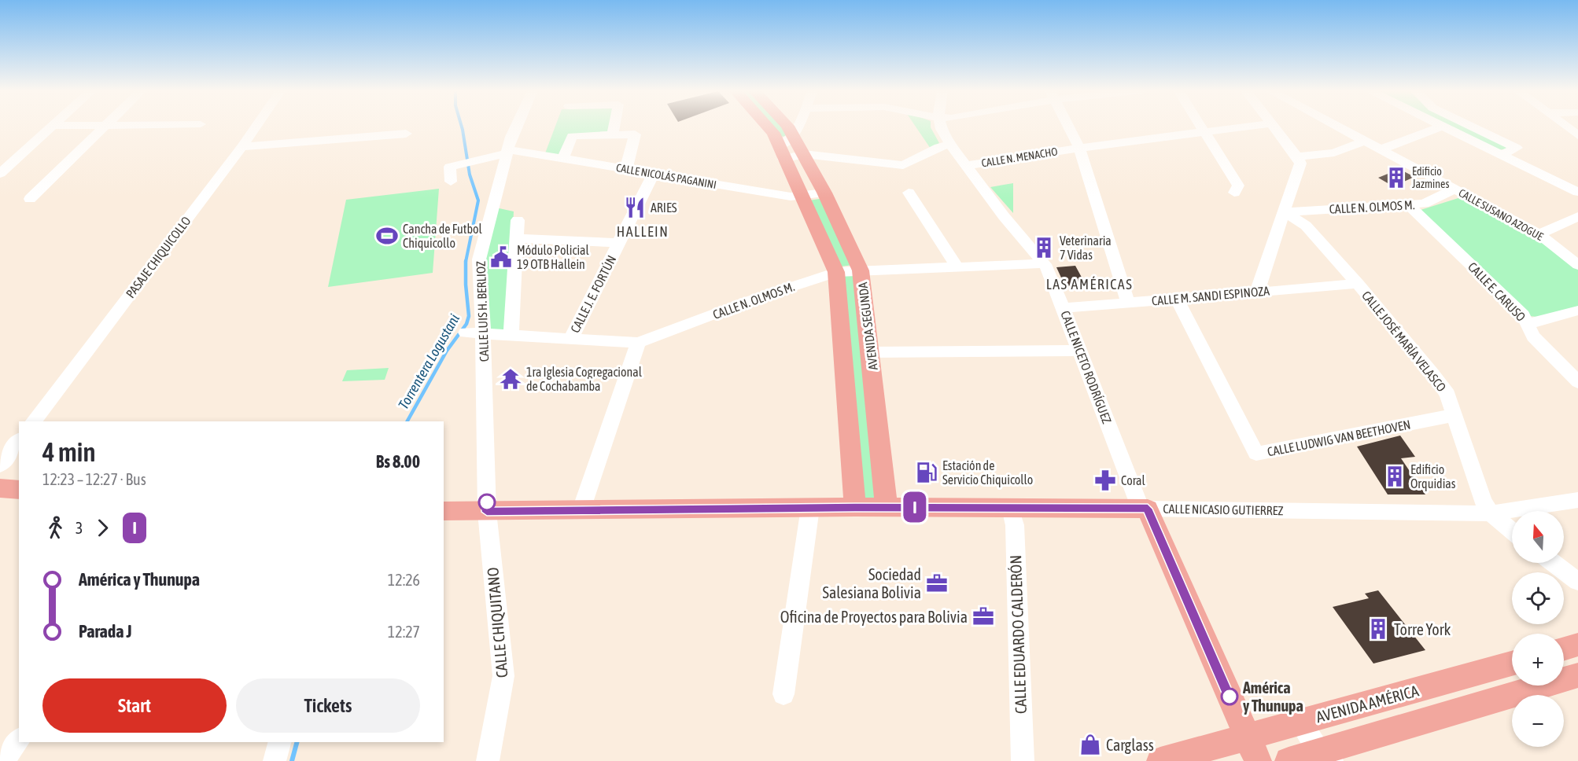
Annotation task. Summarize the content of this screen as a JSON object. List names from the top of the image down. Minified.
{"streets":{"main road":["AVENIDA SEGUNDA","CALLE NICETO RODRÍGUEZ","CALLE NICASIO GUTIERREZ","AVENIDA AMÉRICA"],"street":["CALLE N. MENACHO","CALLE NICOLÁS PAGANINI","CALLE N. OLMOS M.","CALLE SUSANO AZOGUE","PASAJE CHIQUICOLLO","CALLE E. CARUSO","CALLE J. E. FORTÚN","CALLE M. SANDI ESPINOZA","CALLE LUIS H. BERLIOZ","CALLE JOSÉ MARÍA VELASCO","CALLE LUDWIG VAN BEETHOVEN","CALLE CHIQUITANO","CALLE EDUARDO CALDERÓN"]},"crossings":[["CALLE N. MENACHO","CALLE NICETO RODRÍGUEZ"],["CALLE NICOLÁS PAGANINI","CALLE J. E. FORTÚN"],["CALLE NICOLÁS PAGANINI","CALLE LUIS H. BERLIOZ"],["CALLE NICOLÁS PAGANINI","AVENIDA SEGUNDA"],["CALLE N. OLMOS M.","CALLE SUSANO AZOGUE"],["CALLE N. OLMOS M.","CALLE E. CARUSO"],["CALLE N. OLMOS M.","CALLE J. E. FORTÚN"],["CALLE N. OLMOS M.","CALLE LUIS H. BERLIOZ"],["CALLE N. OLMOS M.","AVENIDA SEGUNDA"],["CALLE N. OLMOS M.","CALLE JOSÉ MARÍA VELASCO"],["CALLE N. OLMOS M.","CALLE NICETO RODRÍGUEZ"],["CALLE M. SANDI ESPINOZA","CALLE JOSÉ MARÍA VELASCO"],["CALLE M. SANDI ESPINOZA","CALLE NICETO RODRÍGUEZ"],["CALLE M. SANDI ESPINOZA","CALLE LUDWIG VAN BEETHOVEN"],["CALLE LUIS H. BERLIOZ","CALLE NICASIO GUTIERREZ"],["CALLE LUIS H. BERLIOZ","CALLE CHIQUITANO"],["AVENIDA SEGUNDA","CALLE NICASIO GUTIERREZ"],["CALLE JOSÉ MARÍA VELASCO","CALLE LUDWIG VAN BEETHOVEN"],["CALLE JOSÉ MARÍA VELASCO","CALLE NICASIO GUTIERREZ"],["CALLE NICETO RODRÍGUEZ","CALLE NICASIO GUTIERREZ"],["CALLE NICETO RODRÍGUEZ","AVENIDA AMÉRICA"],["CALLE NICASIO GUTIERREZ","CALLE CHIQUITANO"],["CALLE NICASIO GUTIERREZ","CALLE EDUARDO CALDERÓN"]],"districts":["HALLEIN","LAS AMÉRICAS"],"water":["Torrentera Logustani"],"places":{"building":["Edificio Jazmines","Veterinaria 7 Vidas","Edificio Orquidias","Torre York"],"restaurant":["ARIES"],"sports":["Cancha de Futbol Chiquicollo"],"public building":["Módulo Policial 19 OTB Hallein"],"temple":["1ra Iglesia Cogregacional de Cochabamba"],"fuel station":["Estación de Servicio Chiquicollo"],"pharmacy":["Coral"],"office":["Sociedad Salesiana Bolivia","Oficina de Proyectos para Bolivia"],"other":["América y Thunupa"],"shop":["Carglass"]},"lines":["bus line I"],"north":"top","page":{"on_map":"I","heading":["4 min","12:23 – 12:27 · Bus","Bs 8.00"],"legs":["3","I"],"map_buttons":["+","−"],"list":[{"name":"América y Thunupa","value":"12:26"},{"name":"Parada J","value":"12:27"}],"buttons":["Start","Tickets"]}}
